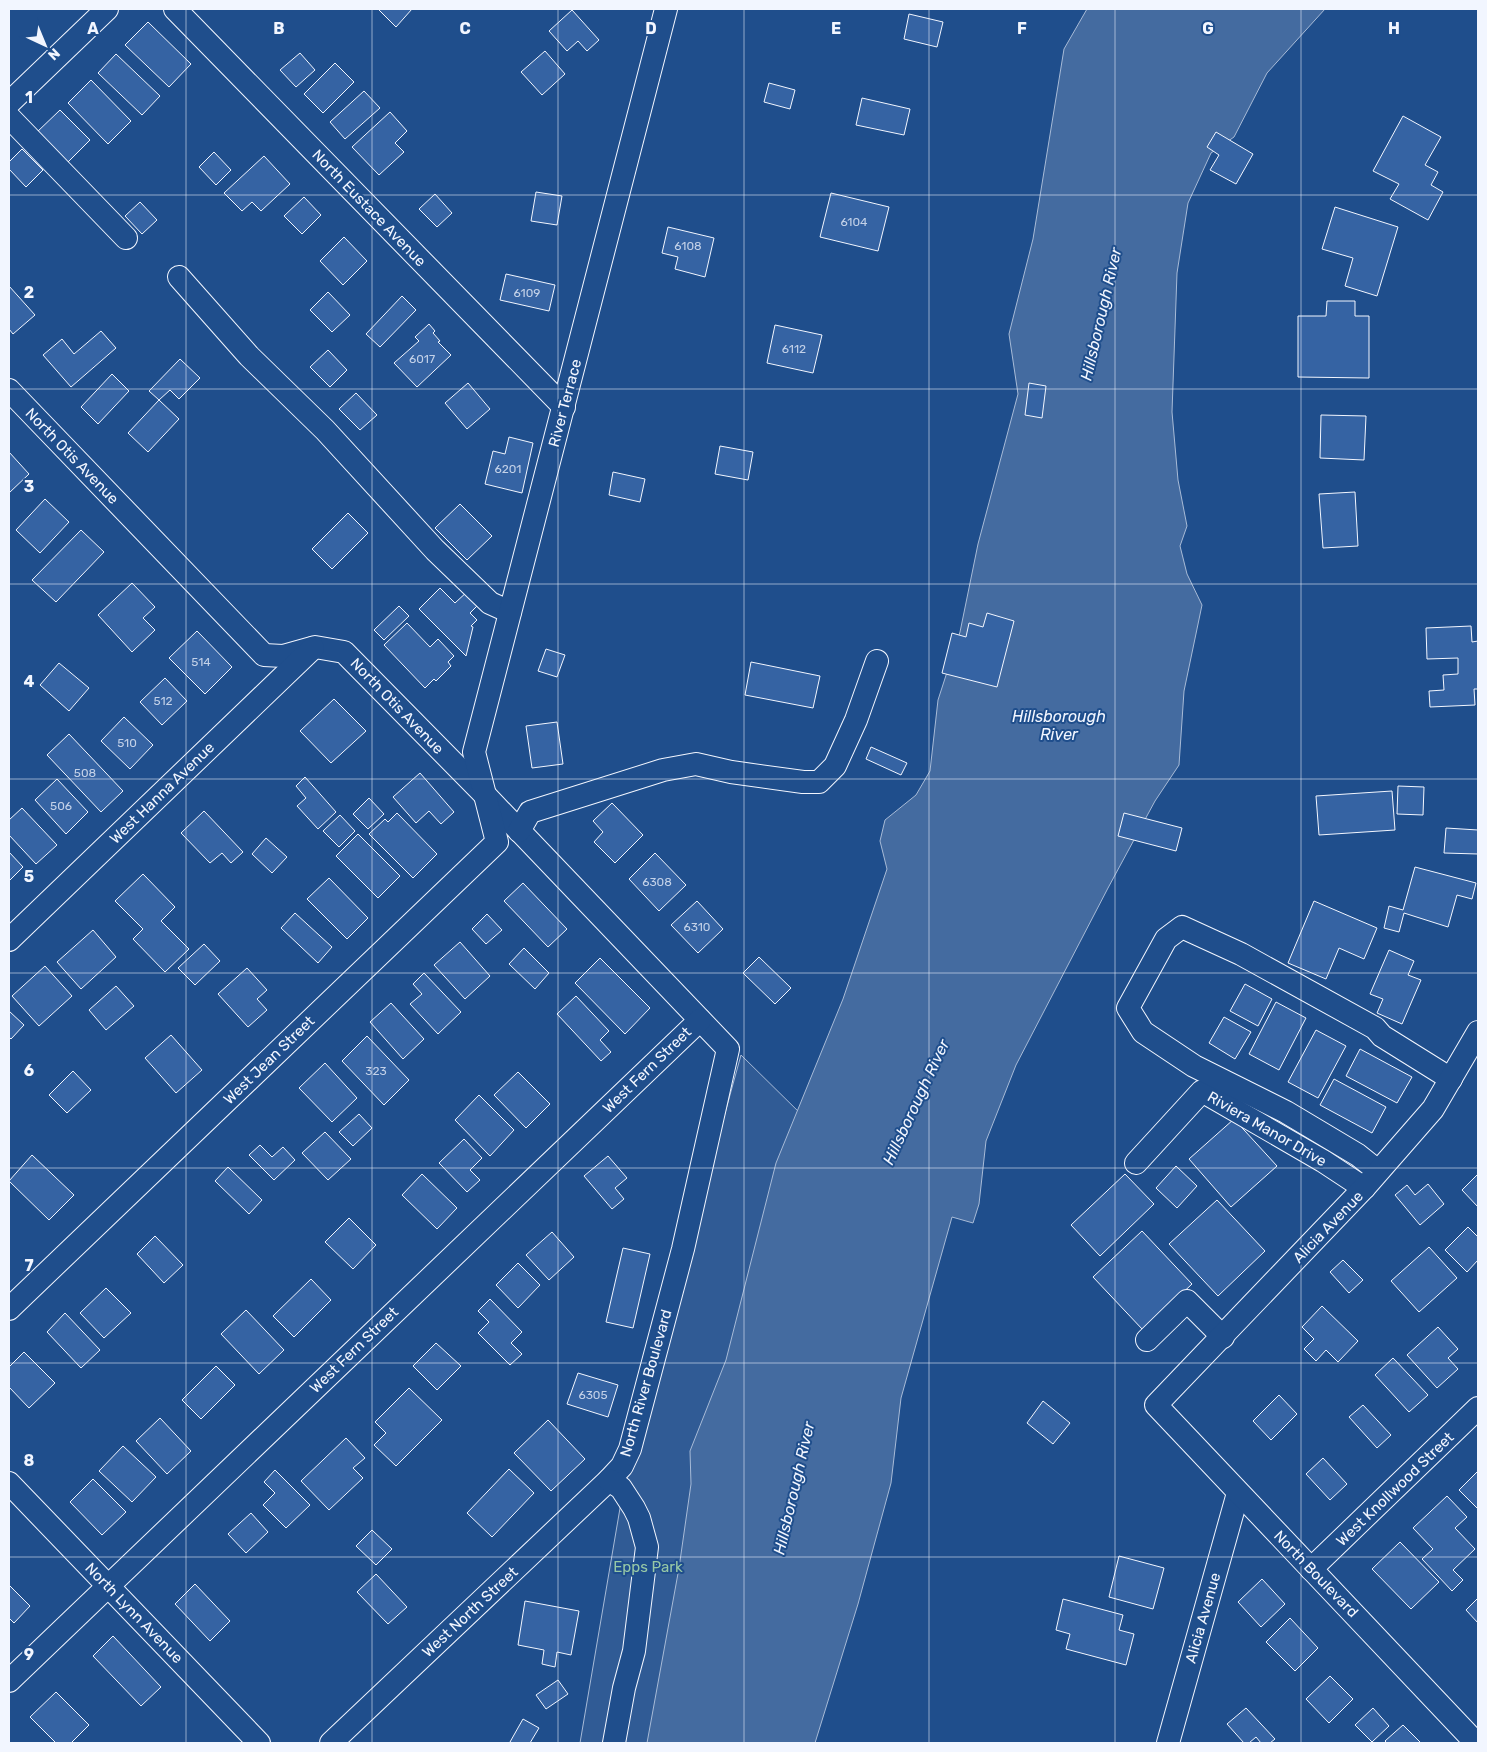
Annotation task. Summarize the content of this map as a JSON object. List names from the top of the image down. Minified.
{"streets":{"street":["North Eustace Avenue","River Terrace","North Otis Avenue","West Hanna Avenue","West Jean Street","West Fern Street","Riviera Manor Drive","Alicia Avenue","North River Boulevard","West Knollwood Street","North Boulevard","West North Street","North Lynn Avenue"]},"crossings":[["North Eustace Avenue","River Terrace"],["River Terrace","North Otis Avenue"],["River Terrace","West Jean Street"],["North Otis Avenue","West Hanna Avenue"],["North Otis Avenue","West Jean Street"],["North Otis Avenue","West Fern Street"],["North Otis Avenue","North River Boulevard"],["West Fern Street","North River Boulevard"],["West Fern Street","North Lynn Avenue"],["Riviera Manor Drive","Alicia Avenue"],["Alicia Avenue","North Boulevard"],["North River Boulevard","West North Street"],["West Knollwood Street","North Boulevard"]],"water":["Hillsborough River"],"parks":["Epps Park"],"house_numbers":["6104","6108","6109","6112","6017","6201","514","512","510","508","506","6308","6310","323","6305"],"north":"bottom right","grid":{"columns":["A","B","C","D","E","F","G","H"],"rows":["1","2","3","4","5","6","7","8","9"]}}
